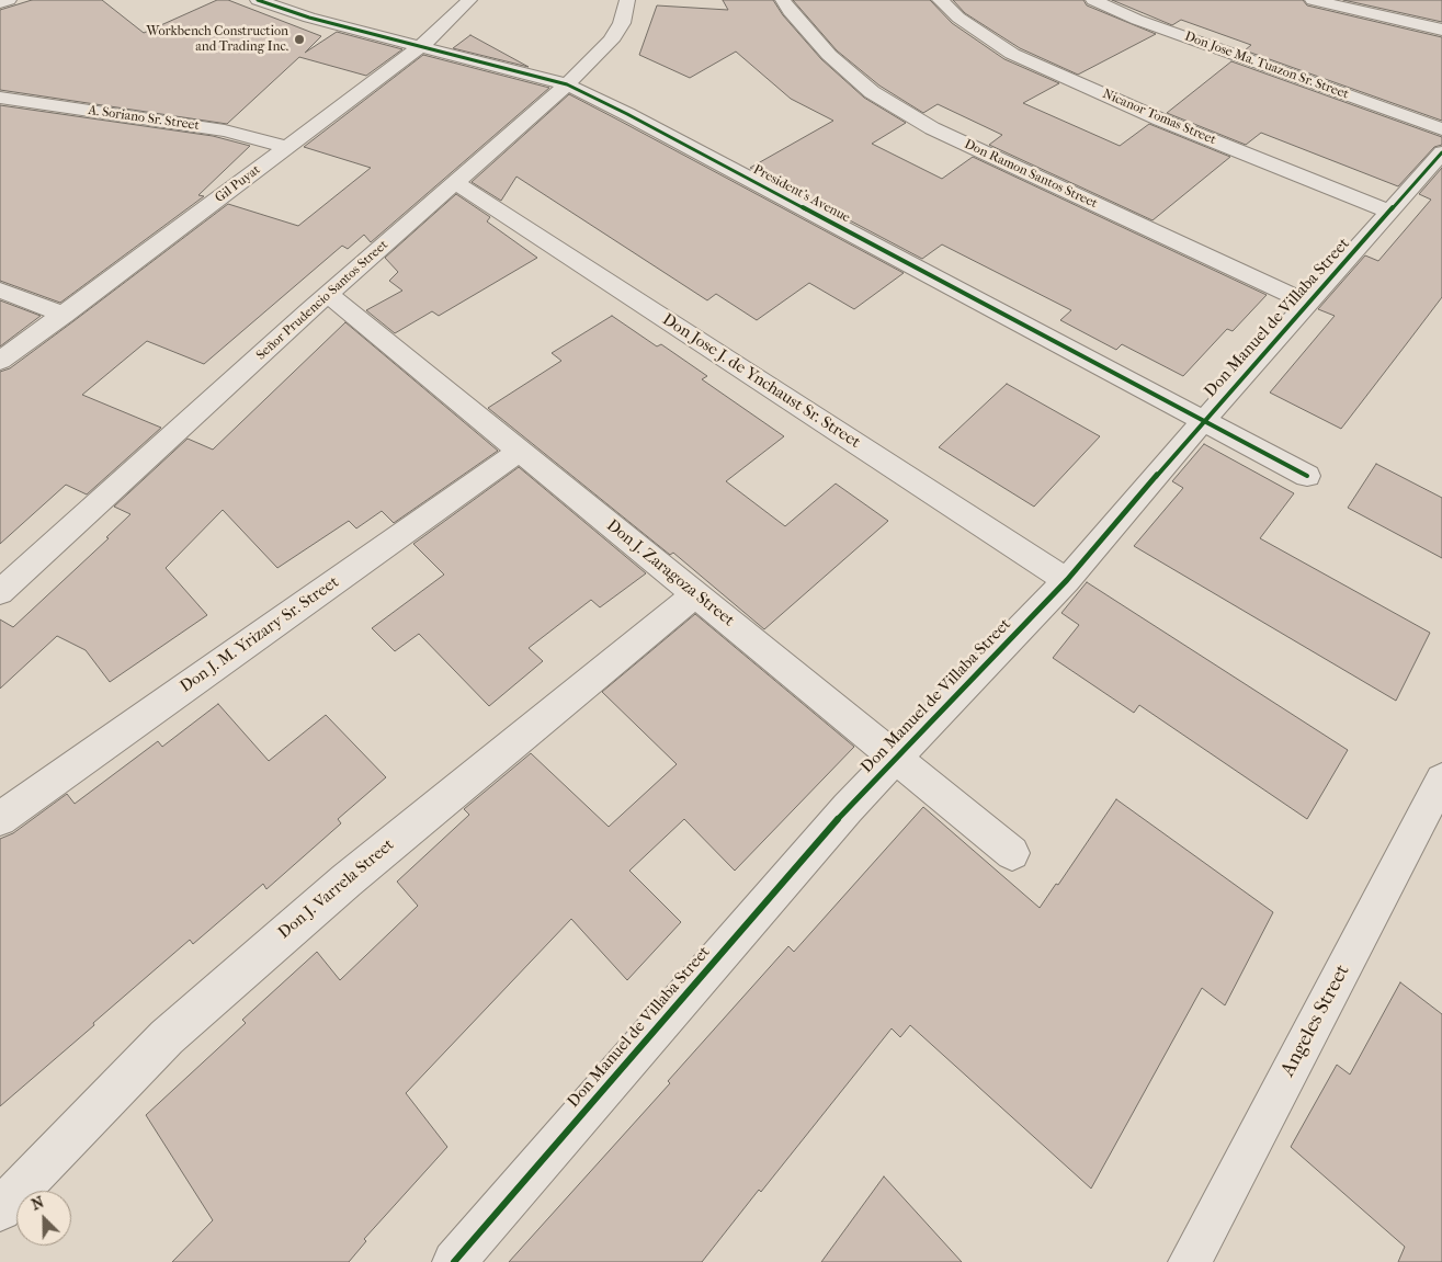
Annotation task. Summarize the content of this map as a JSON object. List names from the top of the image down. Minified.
{"streets":{"street":["Don Jose Ma. Tuazon Sr. Street","Nicanor Tomas Street","A. Soriano Sr. Street","Don Ramon Santos Street","Gil Puyat","President's Avenue","Señor Prudencio Santos Street","Don Manuel de Villaba Street","Don Jose J. de Ynchaust Sr. Street","Don J. Zaragoza Street","Don J. M. Yrizary Sr. Street","Don J. Varrela Street","Angeles Street"]},"crossings":[["Nicanor Tomas Street","Don Manuel de Villaba Street"],["A. Soriano Sr. Street","Gil Puyat"],["Don Ramon Santos Street","Don Manuel de Villaba Street"],["Gil Puyat","President's Avenue"],["President's Avenue","Señor Prudencio Santos Street"],["President's Avenue","Don Manuel de Villaba Street"],["Señor Prudencio Santos Street","Don Jose J. de Ynchaust Sr. Street"],["Señor Prudencio Santos Street","Don J. Zaragoza Street"],["Don Manuel de Villaba Street","Don Jose J. de Ynchaust Sr. Street"],["Don Manuel de Villaba Street","Don J. Zaragoza Street"],["Don J. Zaragoza Street","Don J. M. Yrizary Sr. Street"],["Don J. Zaragoza Street","Don J. Varrela Street"]],"places":["Workbench Construction and Trading Inc."],"north":"top left"}
